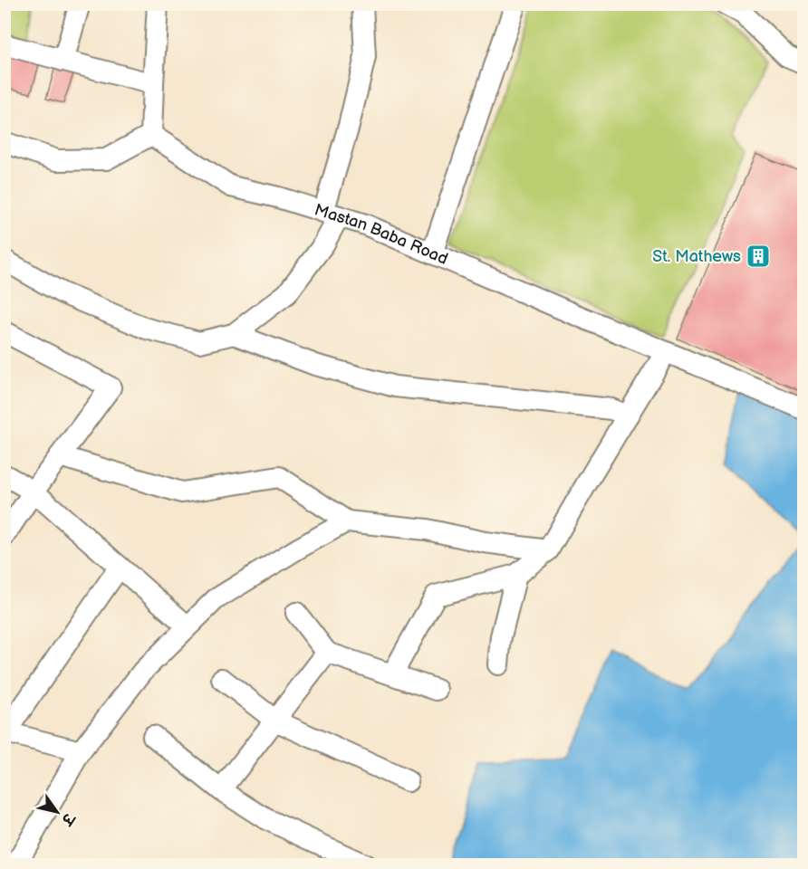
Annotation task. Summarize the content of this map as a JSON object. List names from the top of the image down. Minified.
{"streets":{"street":["Mastan Baba Road"]},"places":{"building":["St. Mathews"]},"north":"bottom right"}
